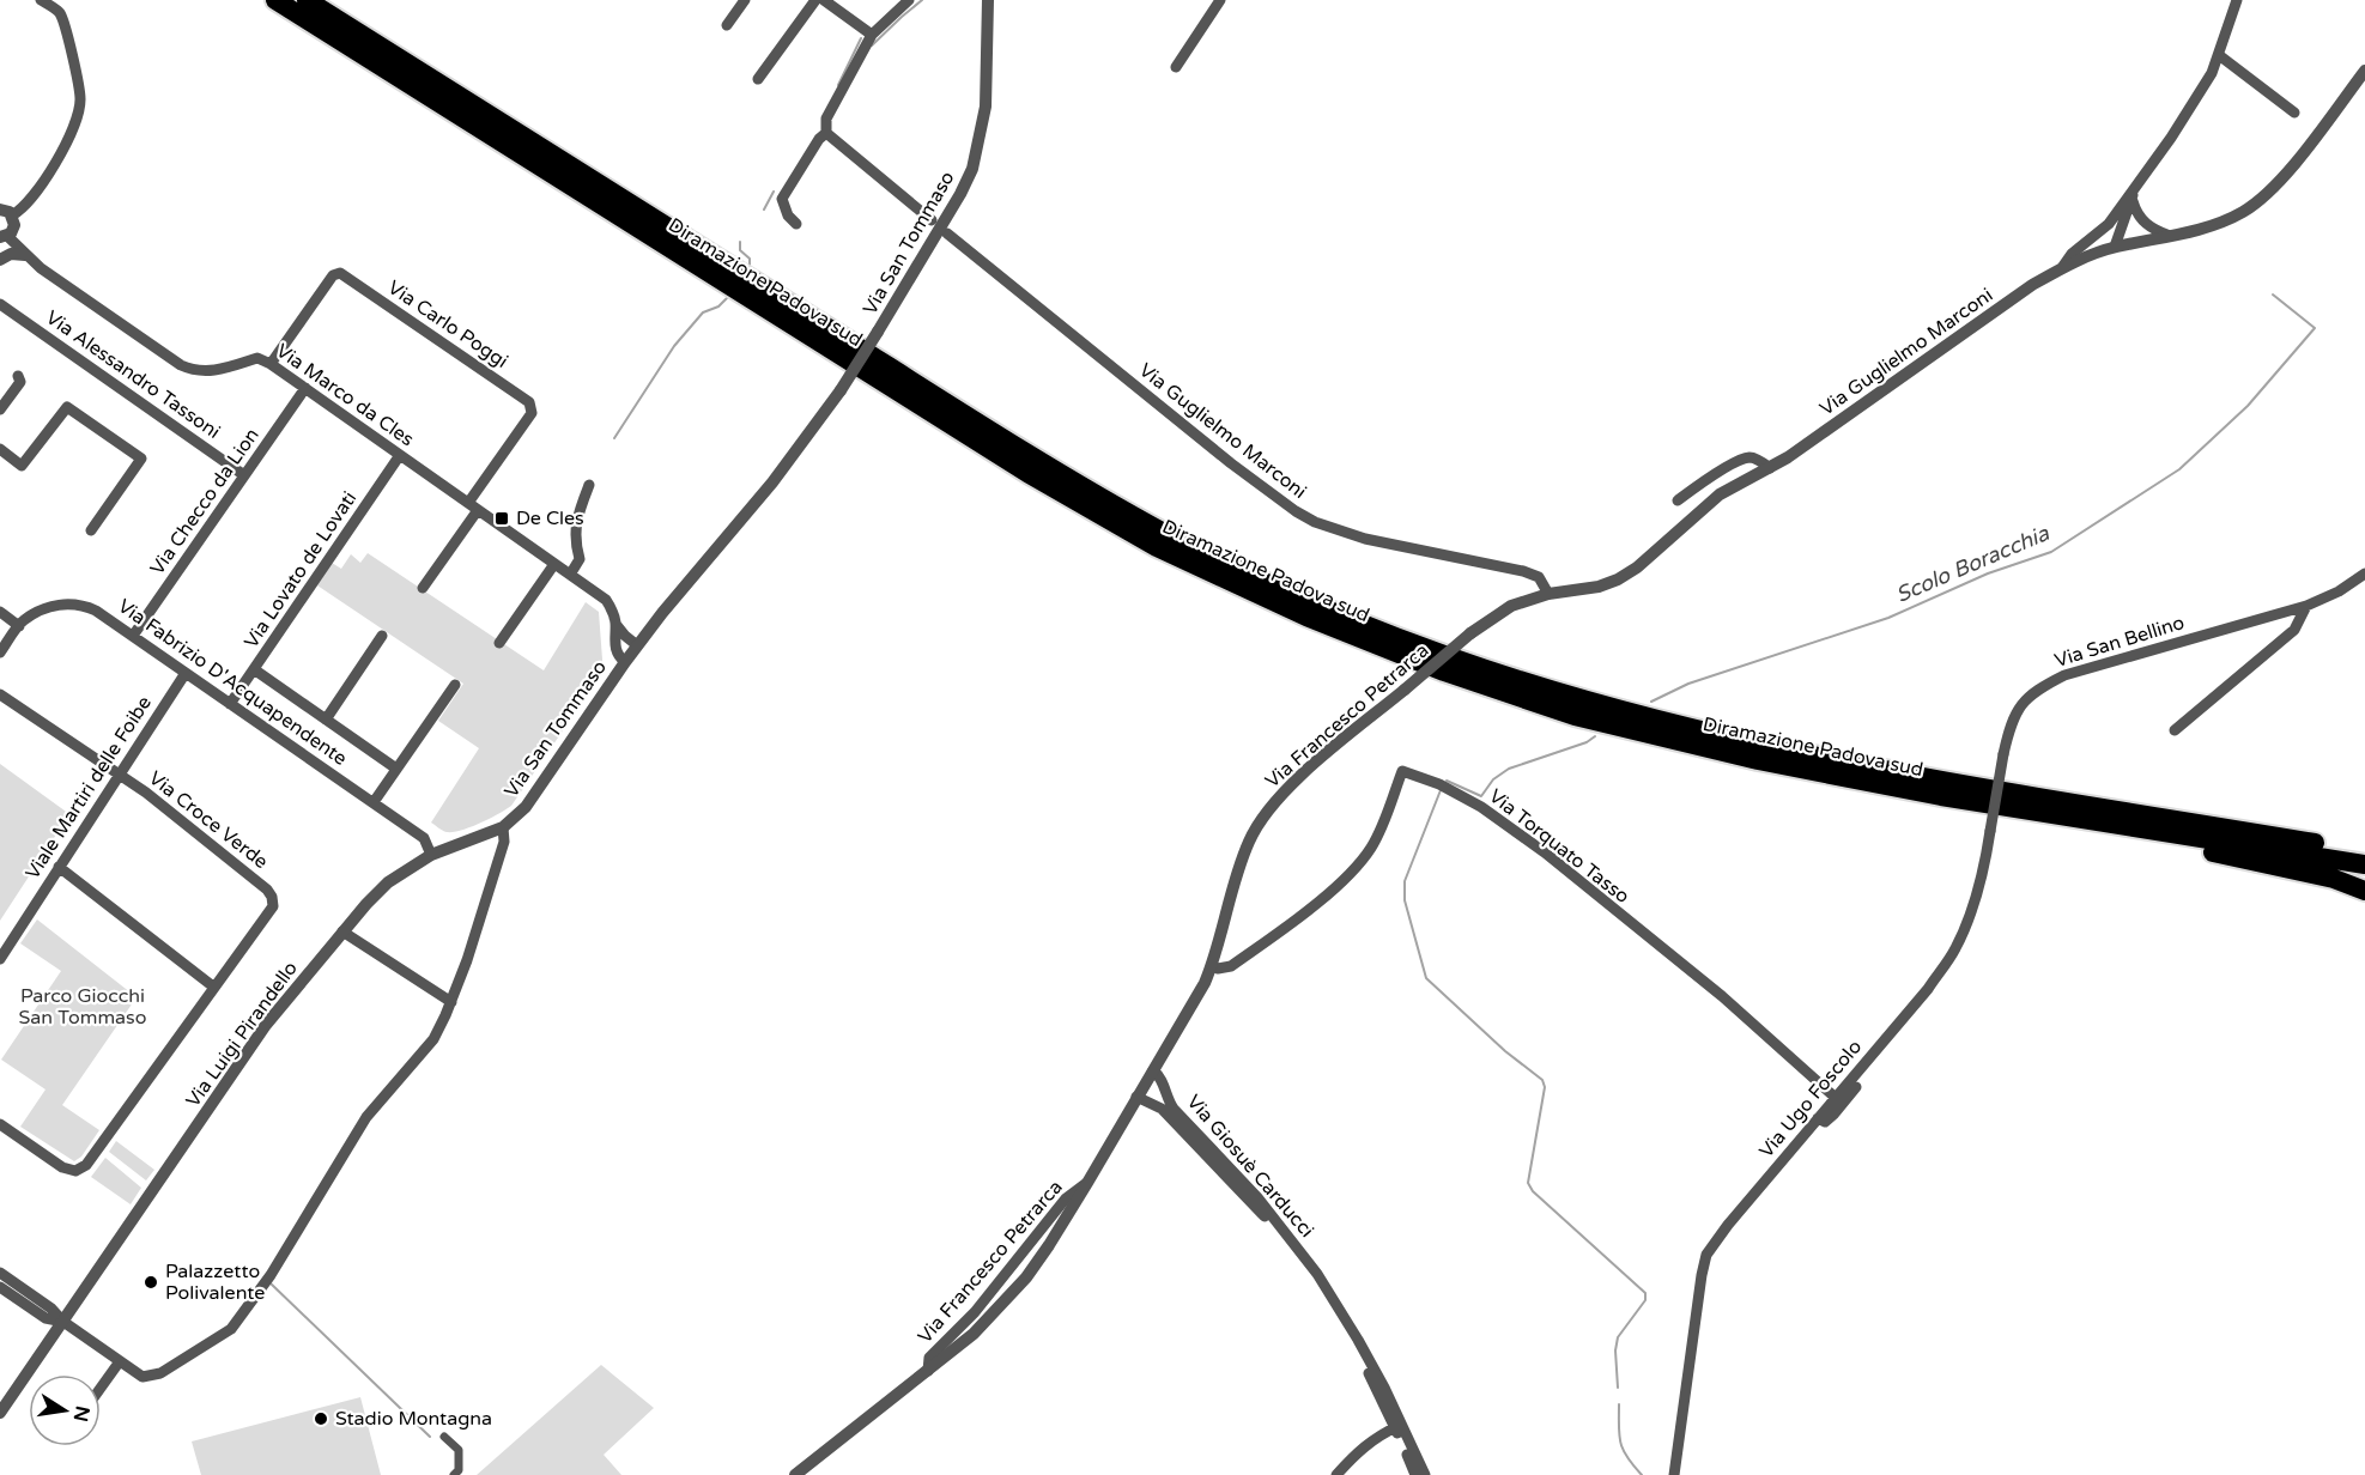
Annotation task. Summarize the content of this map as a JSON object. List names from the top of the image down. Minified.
{"streets":{"highway":["Diramazione Padova sud"],"street":["Via San Tommaso","Via Carlo Poggi","Via Guglielmo Marconi","Via Alessandro Tassoni","Via Marco da Cles","Via Checco da Lion","Via Lovato de Lovati","Via San Bellino","Via Fabrizio D'Acquapendente","Via Francesco Petrarca","Viale Martiri delle Foibe","Via Croce Verde","Via Torquato Tasso","Via Luigi Pirandello","Via Ugo Foscolo","Via Giosuè Carducci"]},"crossings":[["Via San Tommaso","Via Marco da Cles"],["Via San Tommaso","Via Luigi Pirandello"],["Via Carlo Poggi","Via Marco da Cles"],["Via Guglielmo Marconi","Via Francesco Petrarca"],["Via Alessandro Tassoni","Via Checco da Lion"],["Via Marco da Cles","Via Checco da Lion"],["Via Marco da Cles","Via Lovato de Lovati"],["Via Checco da Lion","Via Fabrizio D'Acquapendente"],["Via Lovato de Lovati","Via Fabrizio D'Acquapendente"],["Via San Bellino","Via Ugo Foscolo"],["Via Fabrizio D'Acquapendente","Viale Martiri delle Foibe"],["Via Fabrizio D'Acquapendente","Via Luigi Pirandello"],["Via Francesco Petrarca","Via Torquato Tasso"],["Via Francesco Petrarca","Via Giosuè Carducci"],["Viale Martiri delle Foibe","Via Croce Verde"],["Via Torquato Tasso","Via Ugo Foscolo"]],"water":["Scolo Boracchia"],"parks":["Parco Giocchi San Tommaso"],"places":{"transit":["De Cles"],"other":["Palazzetto Polivalente","Stadio Montagna"]},"north":"right"}
